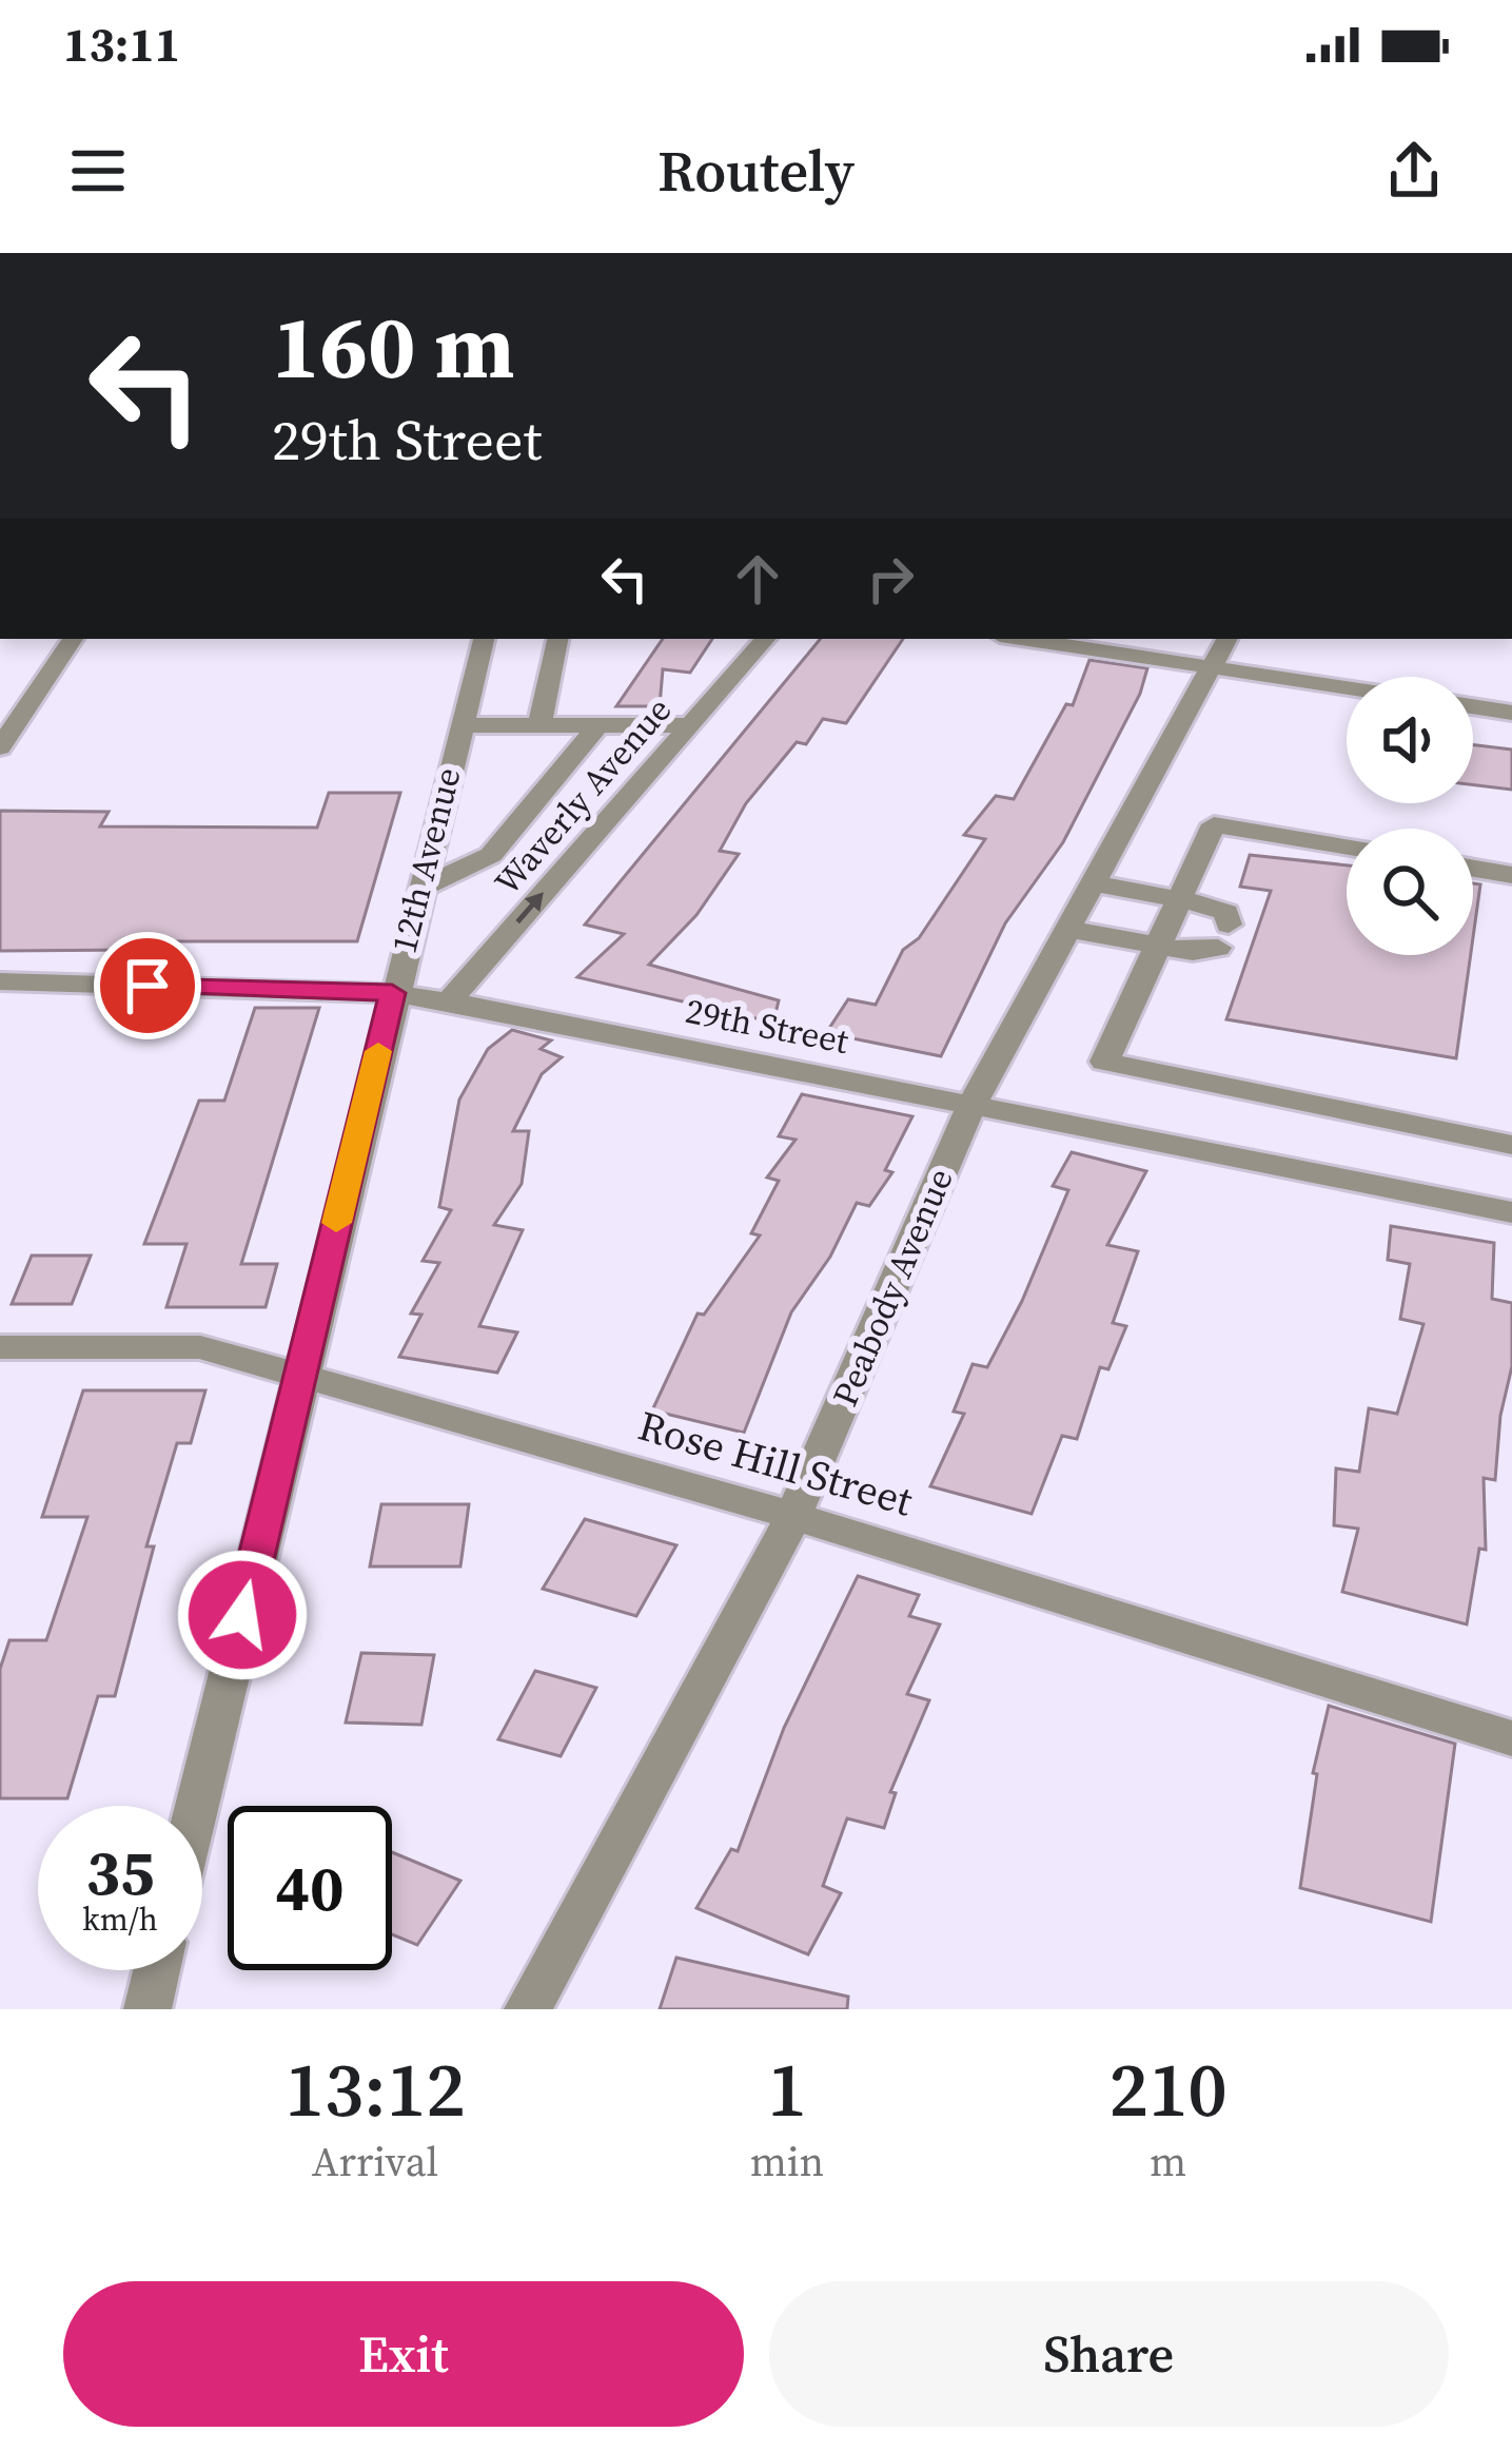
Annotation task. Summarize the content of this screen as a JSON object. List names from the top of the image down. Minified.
{"streets":{"street":["Waverly Avenue","12th Avenue","29th Street","Peabody Avenue","Rose Hill Street"]},"crossings":[["Waverly Avenue","29th Street"],["12th Avenue","29th Street"],["12th Avenue","Rose Hill Street"],["29th Street","Peabody Avenue"],["Peabody Avenue","Rose Hill Street"]],"page":{"status":"13:11","header":"Routely","turn":["160 m","29th Street"],"speed":"35 km/h","limit":"40","eta":["13:12","Arrival","1","min","210","m"],"buttons":["Exit","Share"]}}
